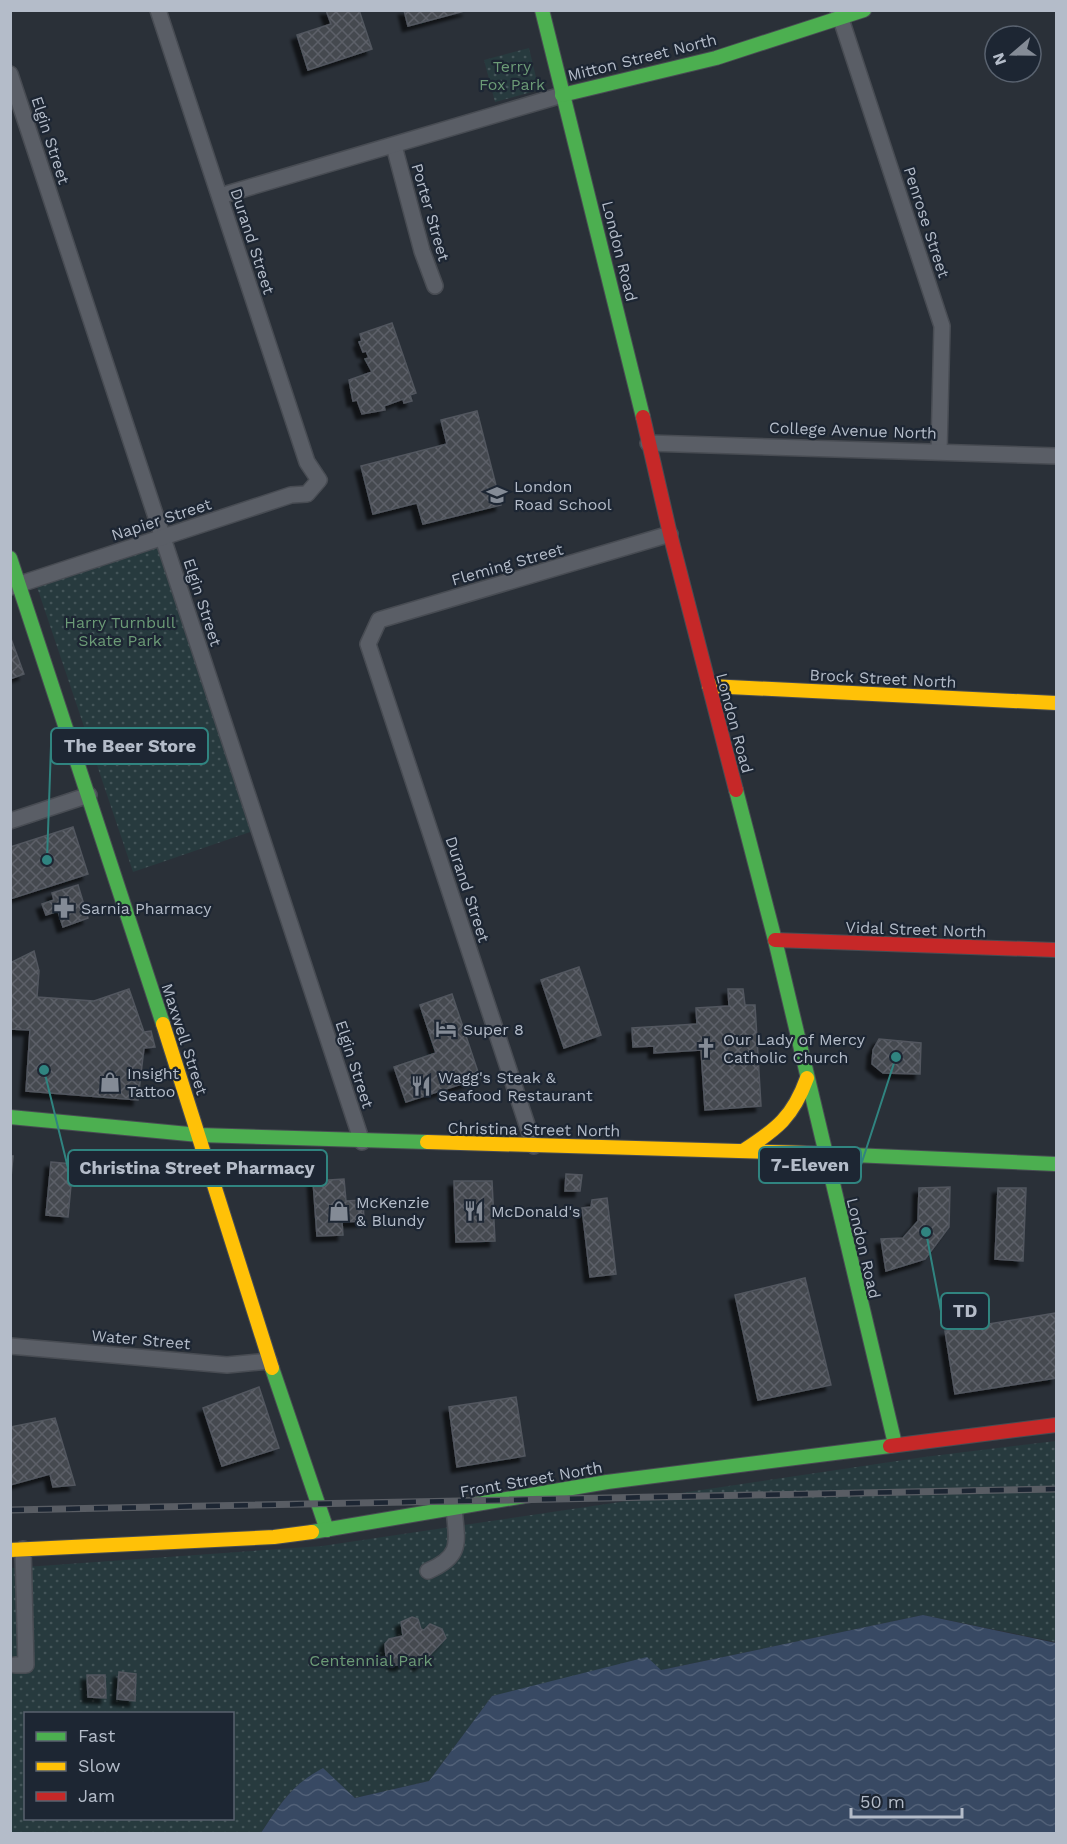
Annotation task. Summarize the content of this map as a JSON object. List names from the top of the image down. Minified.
{"streets":{"main road":["Mitton Street North","London Road","Brock Street North","Vidal Street North","Maxwell Street","Christina Street North","Front Street North"],"street":["Elgin Street","Porter Street","Penrose Street","Durand Street","College Avenue North","Napier Street","Fleming Street","Water Street"]},"crossings":[["Mitton Street North","Porter Street"],["Mitton Street North","Penrose Street"],["Mitton Street North","Durand Street"],["Mitton Street North","London Road"],["Elgin Street","Napier Street"],["Elgin Street","Christina Street North"],["Penrose Street","College Avenue North"],["Durand Street","Napier Street"],["Durand Street","Fleming Street"],["Durand Street","Christina Street North"],["London Road","College Avenue North"],["London Road","Fleming Street"],["London Road","Brock Street North"],["London Road","Vidal Street North"],["London Road","Christina Street North"],["London Road","Front Street North"],["Napier Street","Maxwell Street"],["Maxwell Street","Christina Street North"],["Maxwell Street","Water Street"],["Maxwell Street","Front Street North"]],"parks":["Terry Fox Park","Harry Turnbull Skate Park","Centennial Park"],"places":{"school or university":["London Road School"],"other":["The Beer Store","7-Eleven","Christina Street Pharmacy","TD"],"pharmacy":["Sarnia Pharmacy"],"hotel":["Super 8"],"church":["Our Lady of Mercy Catholic Church"],"shop":["Insight Tattoo","McKenzie & Blundy"],"restaurant":["Wagg's Steak & Seafood Restaurant","McDonald's"]},"legend":["Fast","Slow","Jam"],"scale_bar":"50 m","north":"left"}
